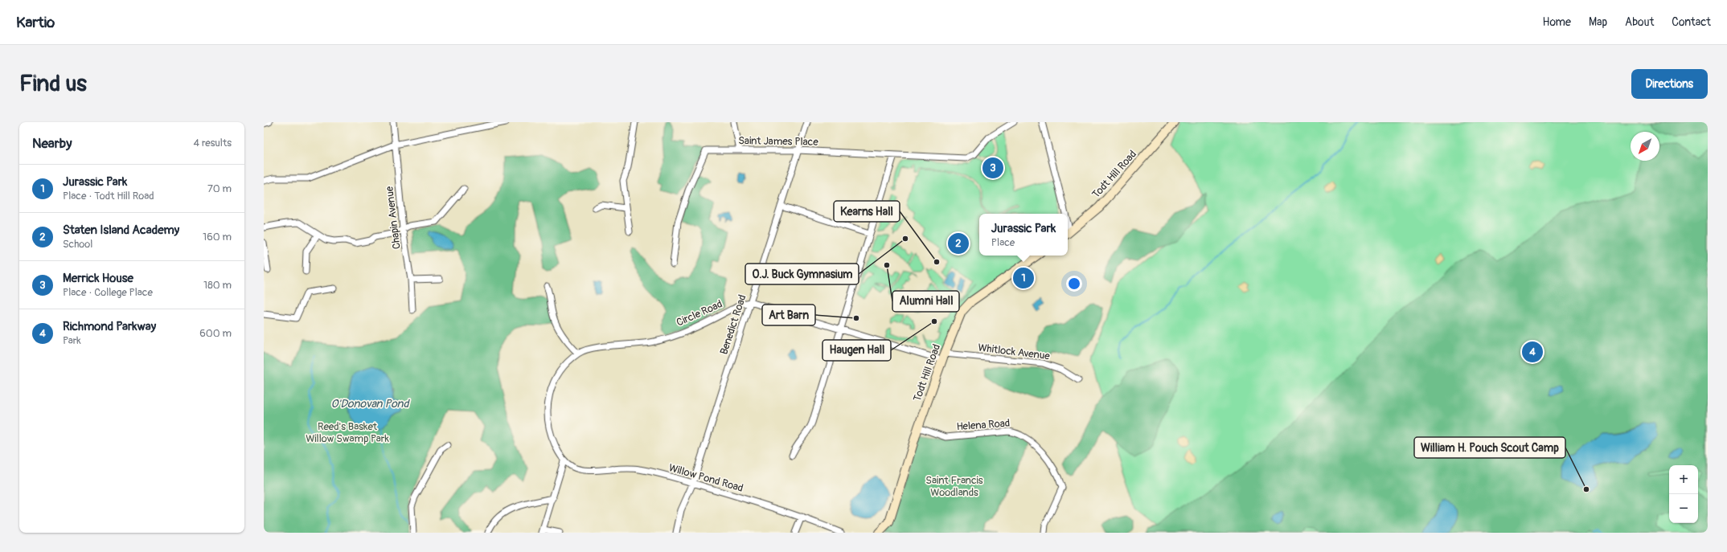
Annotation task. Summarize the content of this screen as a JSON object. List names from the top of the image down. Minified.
{"streets":{"street":["Saint James Place","Todt Hill Road","Chapin Avenue","Circle Road","Benedict Road","Whitlock Avenue","Helena Road","Willow Pond Road"]},"crossings":[["Saint James Place","Benedict Road"],["Todt Hill Road","Whitlock Avenue"],["Todt Hill Road","Helena Road"],["Circle Road","Benedict Road"],["Circle Road","Willow Pond Road"],["Benedict Road","Willow Pond Road"]],"water":["O'Donovan Pond"],"parks":["Reed's Basket Willow Swamp Park","Saint Francis Woodlands"],"places":["O.J. Buck Gymnasium","Kearns Hall","Alumni Hall","Art Barn","Haugen Hall","William H. Pouch Scout Camp"],"north":"bottom left","page":{"header":"Kartio","nav":["Home","Map","About","Contact"],"buttons":"Directions","title":"Find us","heading":["Nearby","4 results"],"pins":["3","2","1","4"],"list":[{"mark":"1","name":"Jurassic Park","note":"Place · Todt Hill Road","value":"70 m"},{"mark":"2","name":"Staten Island Academy","note":"School","value":"160 m"},{"mark":"3","name":"Merrick House","note":"Place · College Place","value":"180 m"},{"mark":"4","name":"Richmond Parkway","note":"Park","value":"600 m"}],"popup":["Jurassic Park","Place"],"map_buttons":["+","−"]}}
